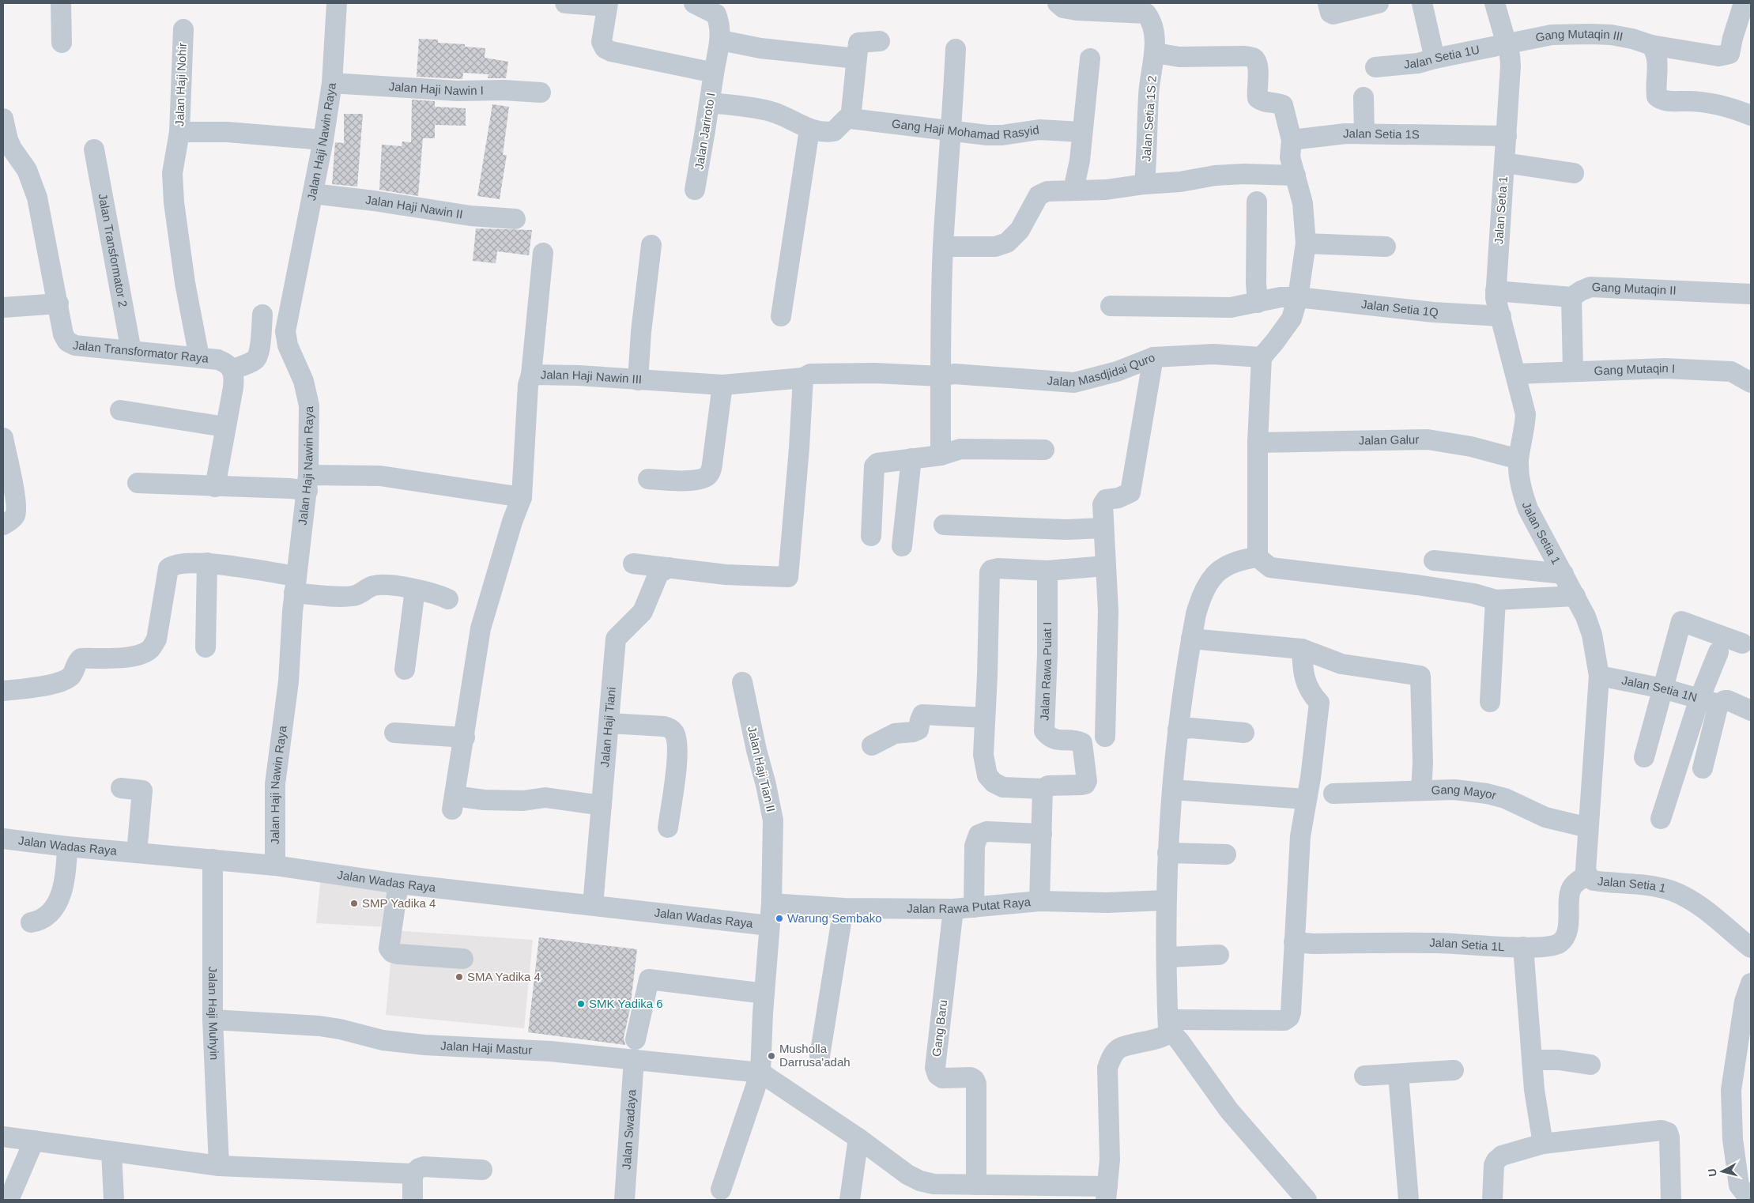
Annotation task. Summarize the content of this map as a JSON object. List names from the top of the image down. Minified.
{"streets":{"street":["Gang Mutaqin III","Jalan Setia 1U","Jalan Haji Nohir","Jalan Haji Nawin I","Jalan Setia 1S 2","Gang Haji Mohamad Rasyid","Jalan Jariroto I","Jalan Setia 1S","Jalan Haji Nawin Raya","Jalan Haji Nawin II","Jalan Setia 1","Jalan Transformator 2","Gang Mutaqin II","Jalan Setia 1Q","Jalan Transformator Raya","Jalan Masdjidai Quro","Gang Mutaqin I","Jalan Haji Nawin III","Jalan Galur","Jalan Rawa Puiat I","Jalan Setia 1N","Jalan Haji Tiani","Jalan Haji Tian II","Gang Mayor","Jalan Wadas Raya","Jalan Rawa Putat Raya","Jalan Setia 1L","Jalan Haji Muhyin","Gang Baru","Jalan Haji Mastur","Jalan Swadaya"]},"crossings":[["Gang Mutaqin III","Jalan Setia 1U"],["Gang Mutaqin III","Jalan Setia 1"],["Jalan Setia 1U","Jalan Setia 1"],["Jalan Haji Nohir","Jalan Transformator Raya"],["Jalan Haji Nawin I","Jalan Haji Nawin Raya"],["Jalan Setia 1S","Jalan Setia 1"],["Jalan Haji Nawin Raya","Jalan Haji Nawin II"],["Jalan Haji Nawin Raya","Jalan Wadas Raya"],["Jalan Setia 1","Jalan Setia 1Q"],["Jalan Setia 1","Gang Mutaqin I"],["Jalan Setia 1","Jalan Galur"],["Jalan Setia 1","Jalan Setia 1N"],["Jalan Setia 1","Gang Mayor"],["Jalan Setia 1","Jalan Setia 1L"],["Jalan Transformator 2","Jalan Transformator Raya"],["Jalan Masdjidai Quro","Jalan Haji Nawin III"],["Jalan Haji Nawin III","Jalan Haji Tiani"],["Jalan Haji Tiani","Jalan Wadas Raya"],["Jalan Haji Tian II","Jalan Wadas Raya"],["Jalan Haji Tian II","Jalan Rawa Putat Raya"],["Jalan Haji Tian II","Jalan Haji Mastur"],["Jalan Haji Tian II","Jalan Swadaya"],["Jalan Wadas Raya","Jalan Haji Muhyin"],["Jalan Rawa Putat Raya","Gang Baru"],["Jalan Haji Muhyin","Jalan Haji Mastur"],["Jalan Haji Mastur","Jalan Swadaya"]],"places":["SMP Yadika 4","Warung Sembako","SMA Yadika 4","SMK Yadika 6","Musholla Darrusa'adah"],"north":"left"}
